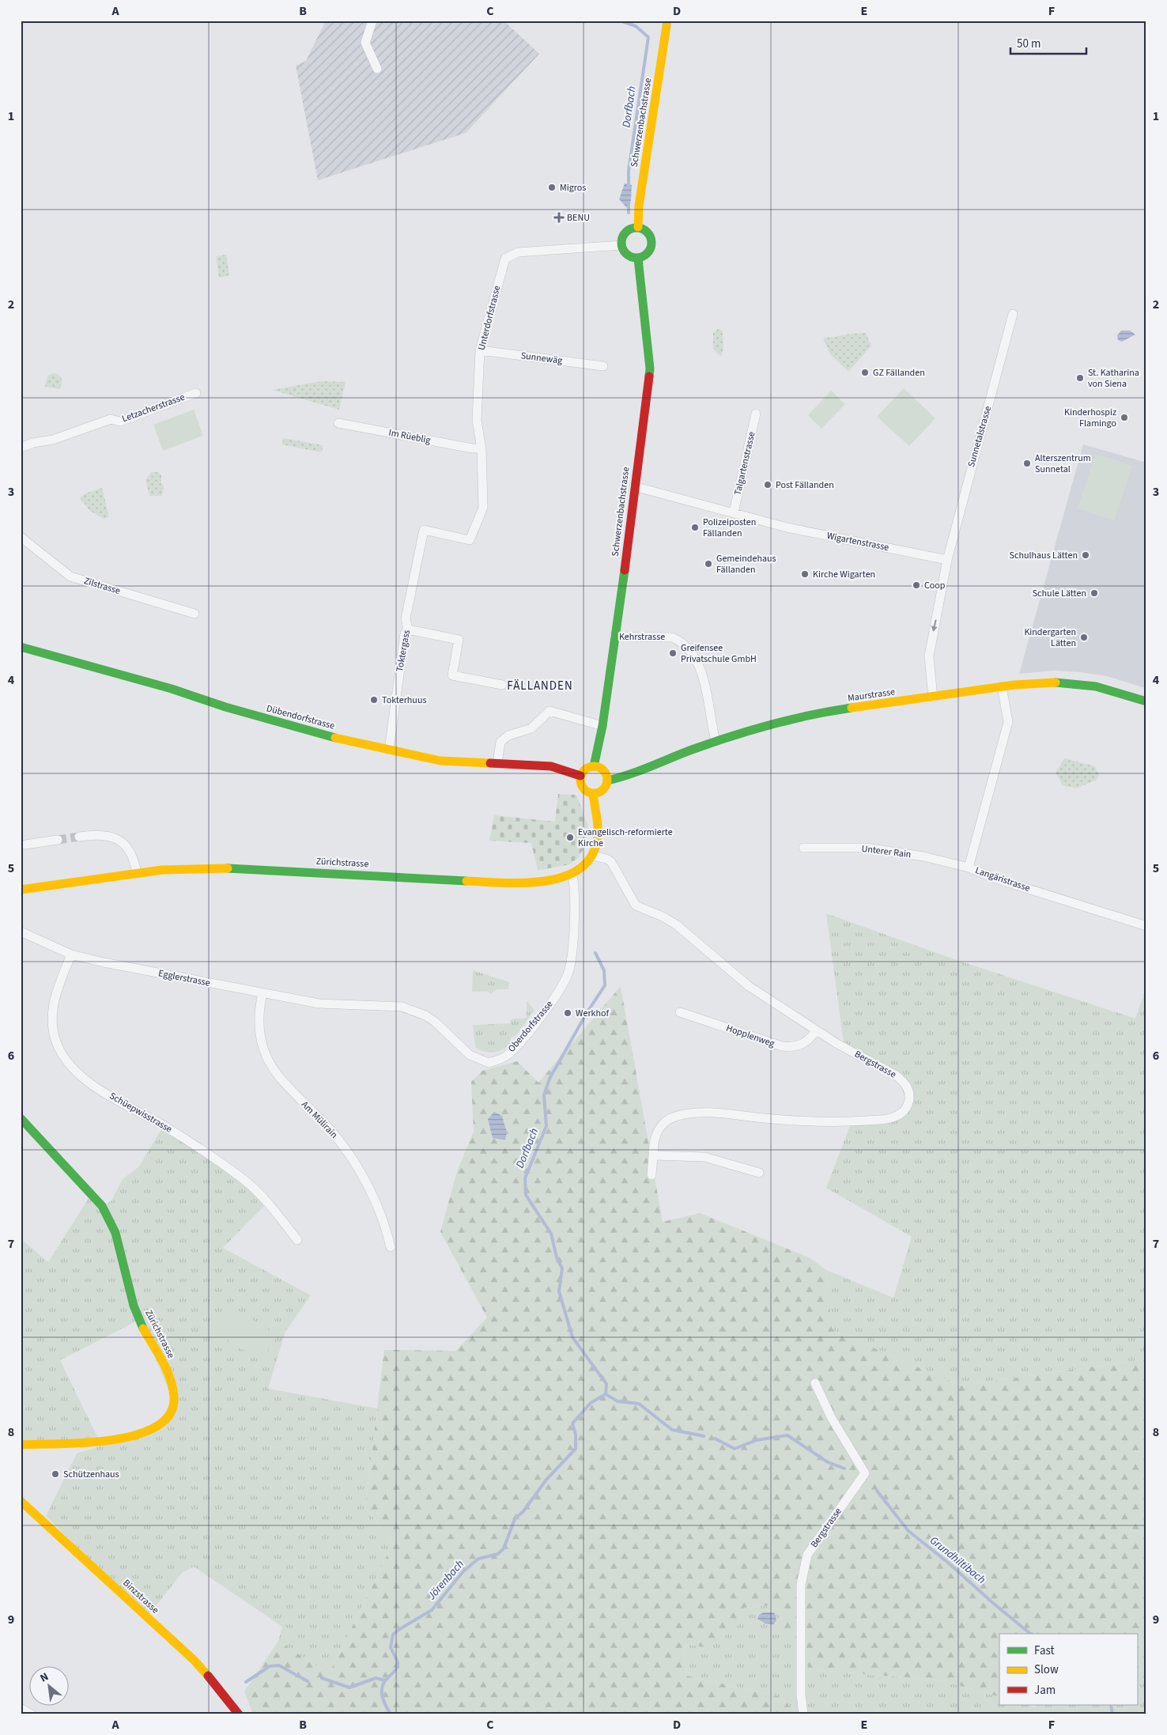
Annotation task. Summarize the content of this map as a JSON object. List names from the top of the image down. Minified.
{"streets":{"main road":["Schwerzenbachstrasse","Maurstrasse","Dübendorfstrasse","Zürichstrasse","Binzstrasse"],"street":["Unterdorfstrasse","Sunnewäg","Letzacherstrasse","Im Rüeblig","Sunnetalstrasse","Talgartenstrasse","Wigartenstrasse","Zilstrasse","Kehrstrasse","Toktergass","Unterer Rain","Langäristrasse","Egglerstrasse","Oberdorfstrasse","Hopplenweg","Bergstrasse","Schüepwisstrasse","Am Mülirain"]},"crossings":[["Schwerzenbachstrasse","Unterdorfstrasse"],["Schwerzenbachstrasse","Wigartenstrasse"],["Schwerzenbachstrasse","Kehrstrasse"],["Schwerzenbachstrasse","Maurstrasse"],["Schwerzenbachstrasse","Dübendorfstrasse"],["Unterdorfstrasse","Sunnewäg"],["Unterdorfstrasse","Im Rüeblig"],["Unterdorfstrasse","Toktergass"],["Sunnetalstrasse","Wigartenstrasse"],["Talgartenstrasse","Wigartenstrasse"],["Kehrstrasse","Maurstrasse"],["Toktergass","Dübendorfstrasse"],["Maurstrasse","Dübendorfstrasse"],["Maurstrasse","Langäristrasse"],["Unterer Rain","Langäristrasse"],["Zürichstrasse","Oberdorfstrasse"],["Zürichstrasse","Bergstrasse"],["Egglerstrasse","Oberdorfstrasse"],["Egglerstrasse","Schüepwisstrasse"],["Egglerstrasse","Am Mülirain"],["Hopplenweg","Bergstrasse"]],"districts":["FÄLLANDEN"],"water":["Dorfbach","Grundhiltibach","Jörenbach"],"places":{"other":["Migros","GZ Fällanden","St. Katharina von Siena","Kinderhospiz Flamingo","Alterszentrum Sunnetal","Post Fällanden","Polizeiposten Fällanden","Schulhaus Lätten","Gemeindehaus Fällanden","Kirche Wigarten","Coop","Schule Lätten","Kindergarten Lätten","Greifensee Privatschule GmbH","Tokterhuus","Evangelisch-reformierte Kirche","Werkhof","Schützenhaus"],"health":["BENU"]},"legend":["Fast","Slow","Jam"],"scale_bar":"50 m","north":"top left","grid":{"columns":["A","B","C","D","E","F"],"rows":["1","2","3","4","5","6","7","8","9"]}}
